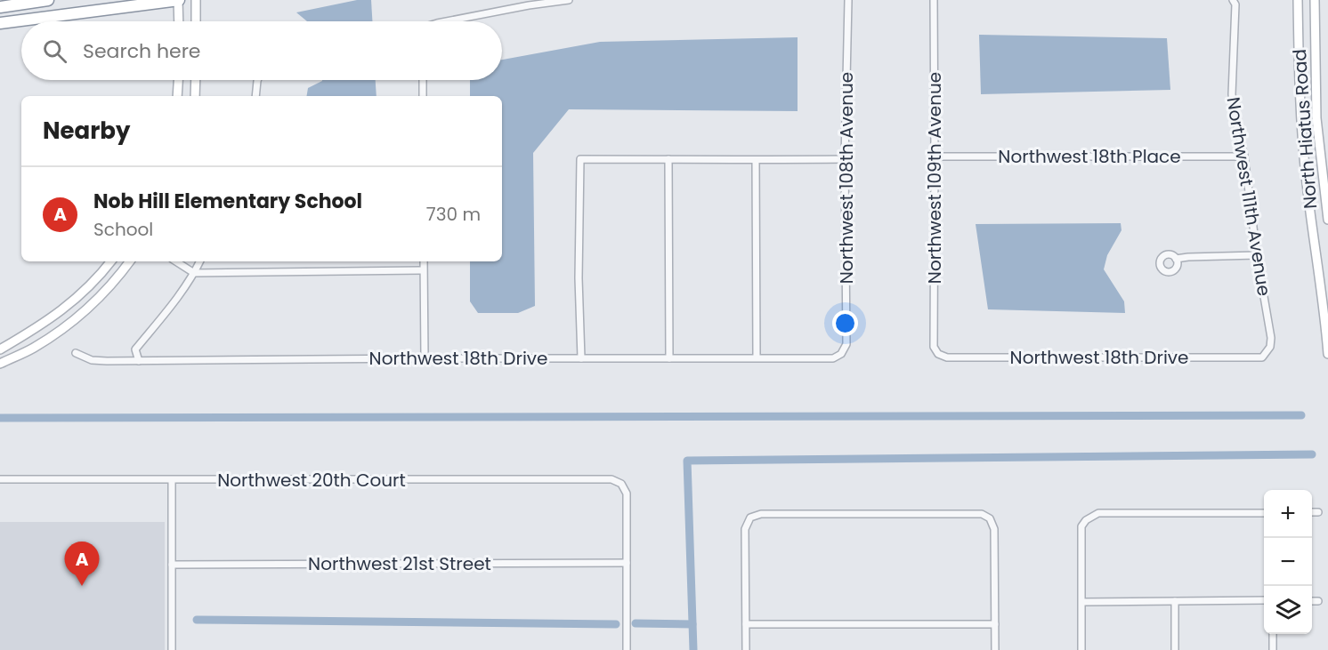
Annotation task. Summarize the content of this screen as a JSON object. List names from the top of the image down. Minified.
{"streets":{"main road":["North Hiatus Road"],"street":["Northwest 18th Place","Northwest 108th Avenue","Northwest 109th Avenue","Northwest 111th Avenue","Northwest 18th Drive","Northwest 20th Court","Northwest 21st Street"]},"crossings":[["Northwest 18th Place","Northwest 109th Avenue"],["Northwest 18th Place","Northwest 111th Avenue"],["Northwest 108th Avenue","Northwest 18th Drive"],["Northwest 109th Avenue","Northwest 18th Drive"],["Northwest 111th Avenue","Northwest 18th Drive"],["Northwest 20th Court","Northwest 21st Street"]],"page":{"search":"Search here","heading":"Nearby","list":[{"mark":"A","name":"Nob Hill Elementary School","note":"School","value":"730 m"}],"map_buttons":["+","−"],"pins":"A"}}
